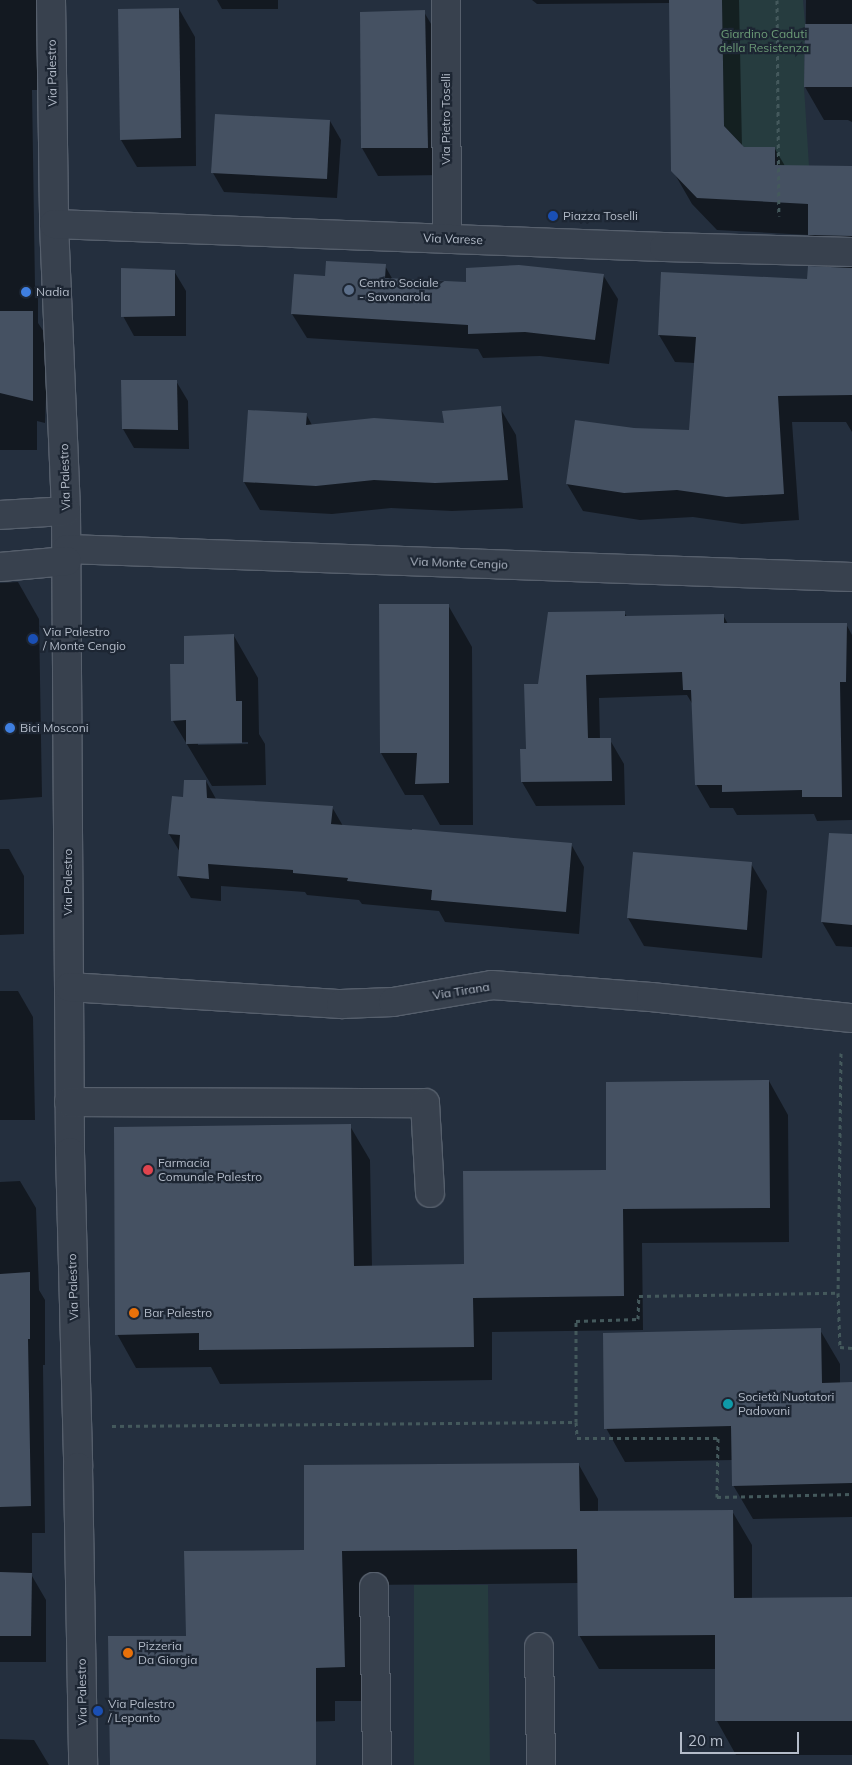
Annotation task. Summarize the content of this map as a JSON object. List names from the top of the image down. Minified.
{"streets":{"street":["Via Palestro","Via Pietro Toselli","Via Varese","Via Monte Cengio","Via Tirana"]},"crossings":[["Via Palestro","Via Varese"],["Via Palestro","Via Monte Cengio"],["Via Palestro","Via Tirana"],["Via Pietro Toselli","Via Varese"]],"parks":["Giardino Caduti della Resistenza"],"places":["Piazza Toselli","Centro Sociale - Savonarola","Nadia","Via Palestro / Monte Cengio","Bici Mosconi","Farmacia Comunale Palestro","Bar Palestro","Società Nuotatori Padovani","Pizzeria Da Giorgia","Via Palestro / Lepanto"],"scale_bar":"20 m"}
